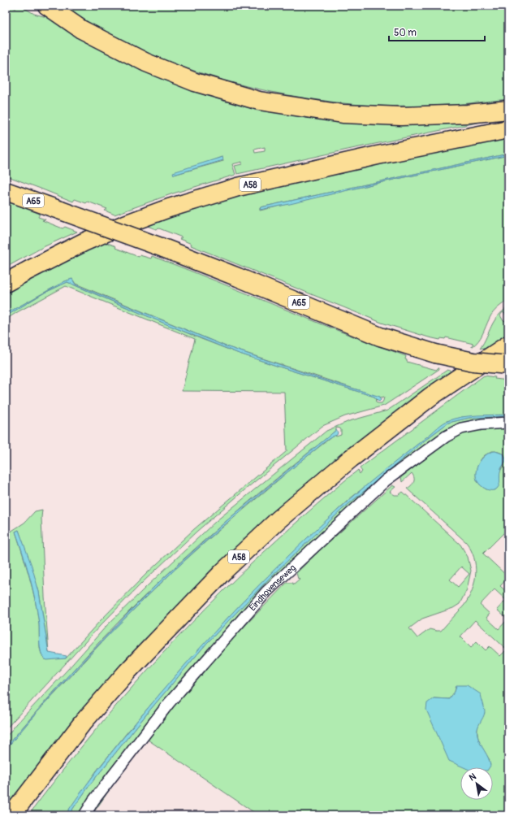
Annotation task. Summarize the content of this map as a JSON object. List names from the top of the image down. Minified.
{"streets":{"highway":["A58","A65"],"street":["Eindhovenseweg"]},"scale_bar":"50 m","north":"top left"}
